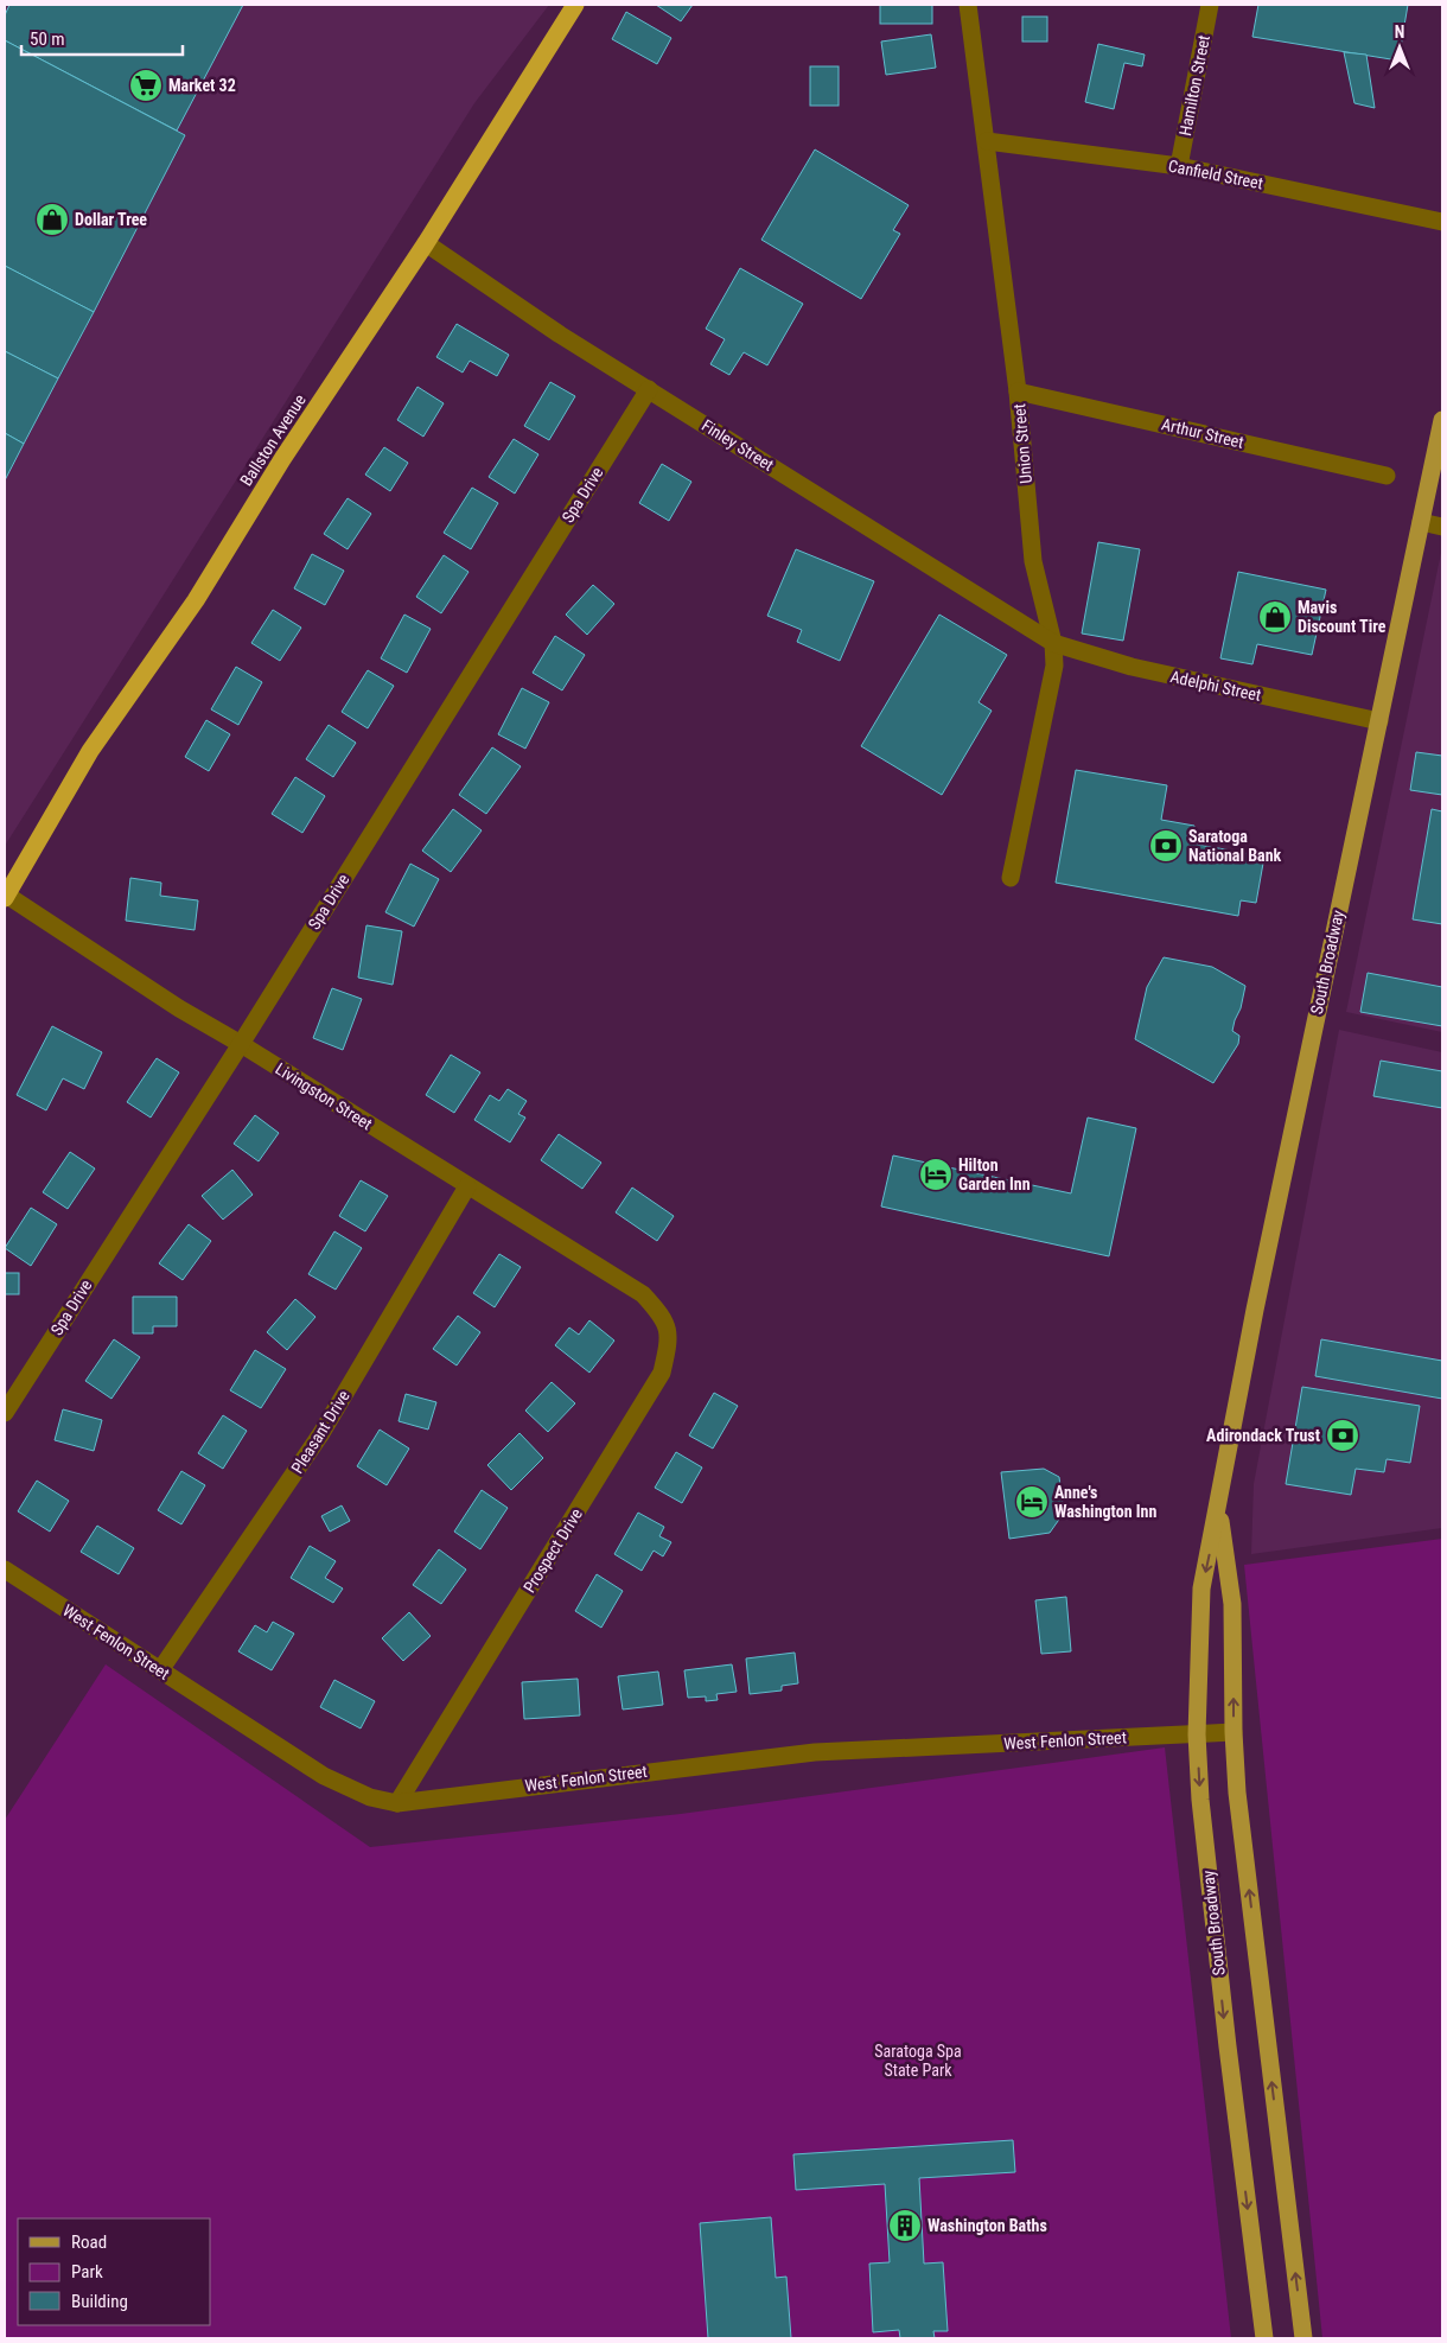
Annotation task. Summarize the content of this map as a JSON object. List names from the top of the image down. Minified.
{"streets":{"highway":["Ballston Avenue"],"main road":["South Broadway"],"street":["Hamilton Street","Canfield Street","Arthur Street","Union Street","Finley Street","Spa Drive","Adelphi Street","Livingston Street","Pleasant Drive","Prospect Drive","West Fenlon Street"]},"crossings":[["Hamilton Street","Canfield Street"],["Canfield Street","Union Street"],["Arthur Street","Union Street"],["Ballston Avenue","Finley Street"],["Ballston Avenue","Livingston Street"],["Union Street","Finley Street"],["Union Street","Adelphi Street"],["Finley Street","Spa Drive"],["Finley Street","Adelphi Street"],["Spa Drive","Livingston Street"],["Adelphi Street","South Broadway"],["South Broadway","West Fenlon Street"],["Livingston Street","Pleasant Drive"],["Livingston Street","Prospect Drive"],["Pleasant Drive","West Fenlon Street"],["Prospect Drive","West Fenlon Street"]],"parks":["Saratoga Spa State Park"],"places":{"supermarket":["Market 32"],"shop":["Dollar Tree","Mavis Discount Tire"],"bank":["Saratoga National Bank","Adirondack Trust"],"hotel":["Hilton Garden Inn","Anne's Washington Inn"],"building":["Washington Baths"]},"legend":["Road","Park","Building"],"scale_bar":"50 m","north":"top"}
